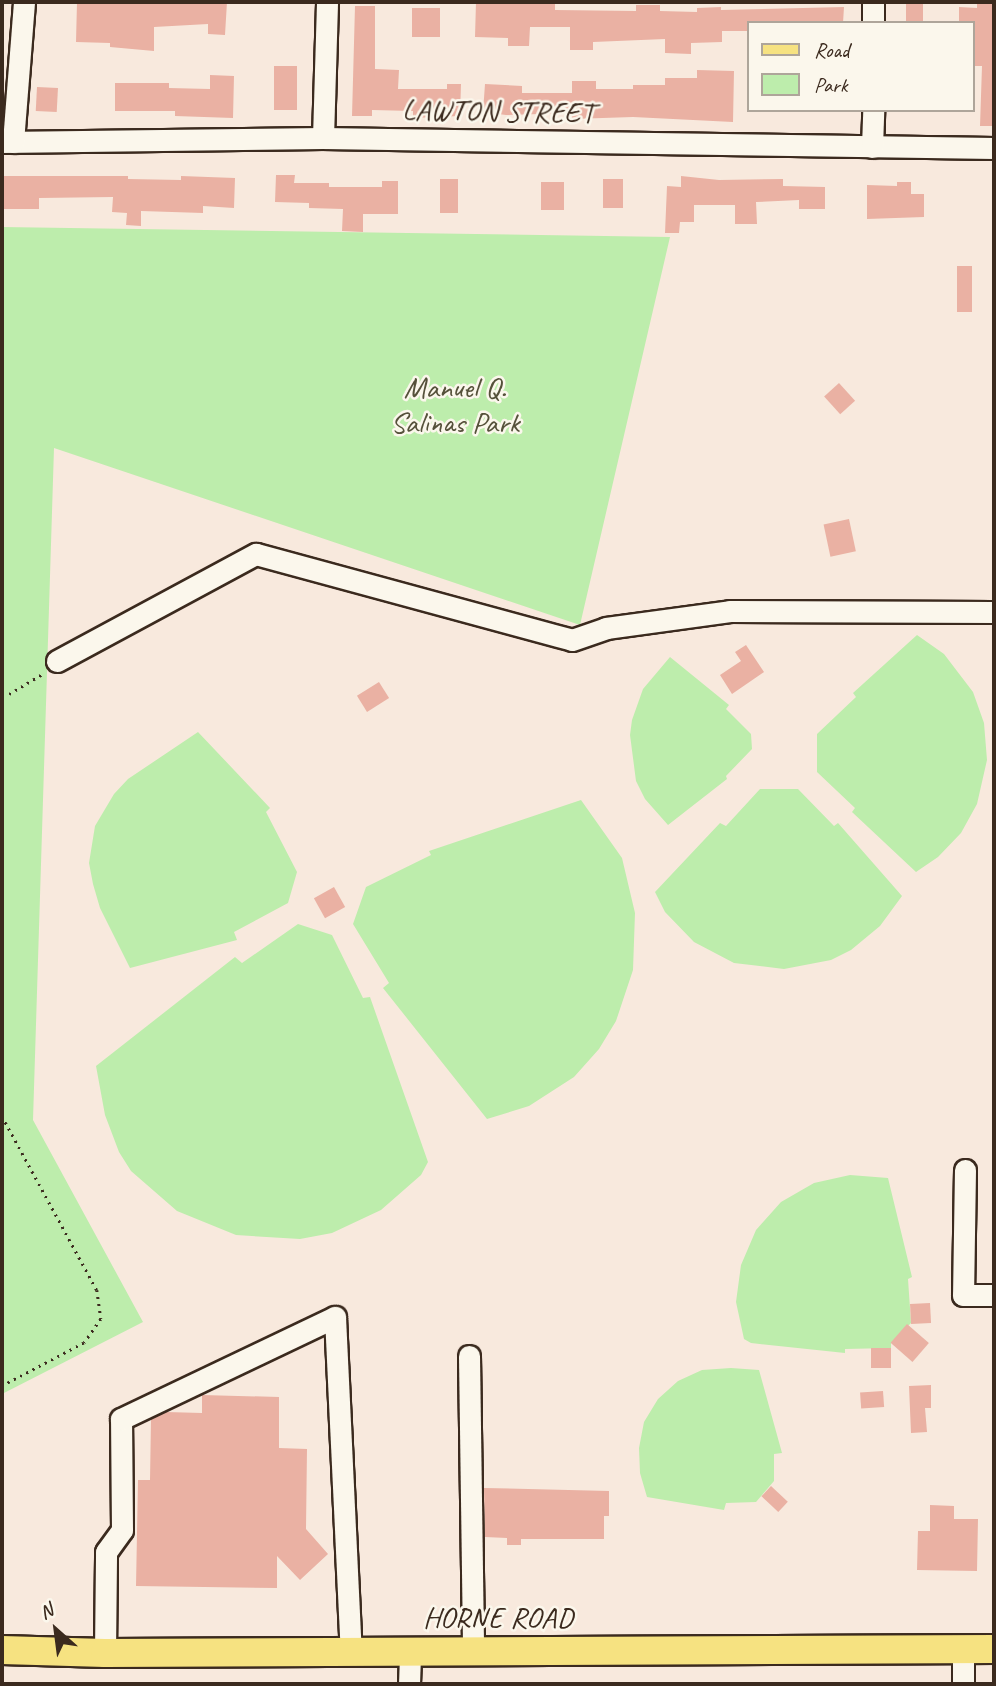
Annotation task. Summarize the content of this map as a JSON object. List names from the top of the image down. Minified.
{"streets":{"main road":["HORNE ROAD"],"street":["LAWTON STREET"]},"parks":["Manuel Q. Salinas Park"],"legend":["Road","Park"],"north":"top left"}
